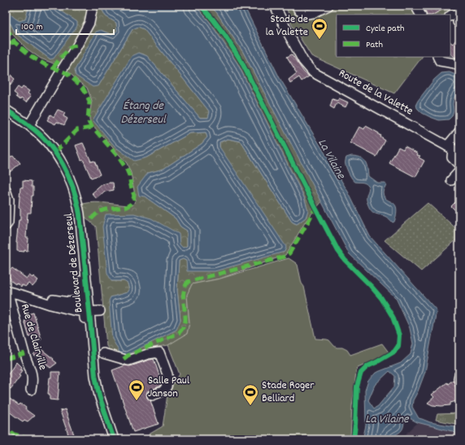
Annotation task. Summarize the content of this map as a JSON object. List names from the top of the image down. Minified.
{"streets":{"street":["Route de la Valette","Boulevard de Dézerseul","Rue de Clairville"]},"crossings":[["Boulevard de Dézerseul","Rue de Clairville"]],"water":["Étang de Dézerseul","La Vilaine"],"places":{"sports":["Stade de la Valette","Salle Paul Janson","Stade Roger Belliard"]},"legend":["Cycle path","Path"],"scale_bar":"100 m"}
